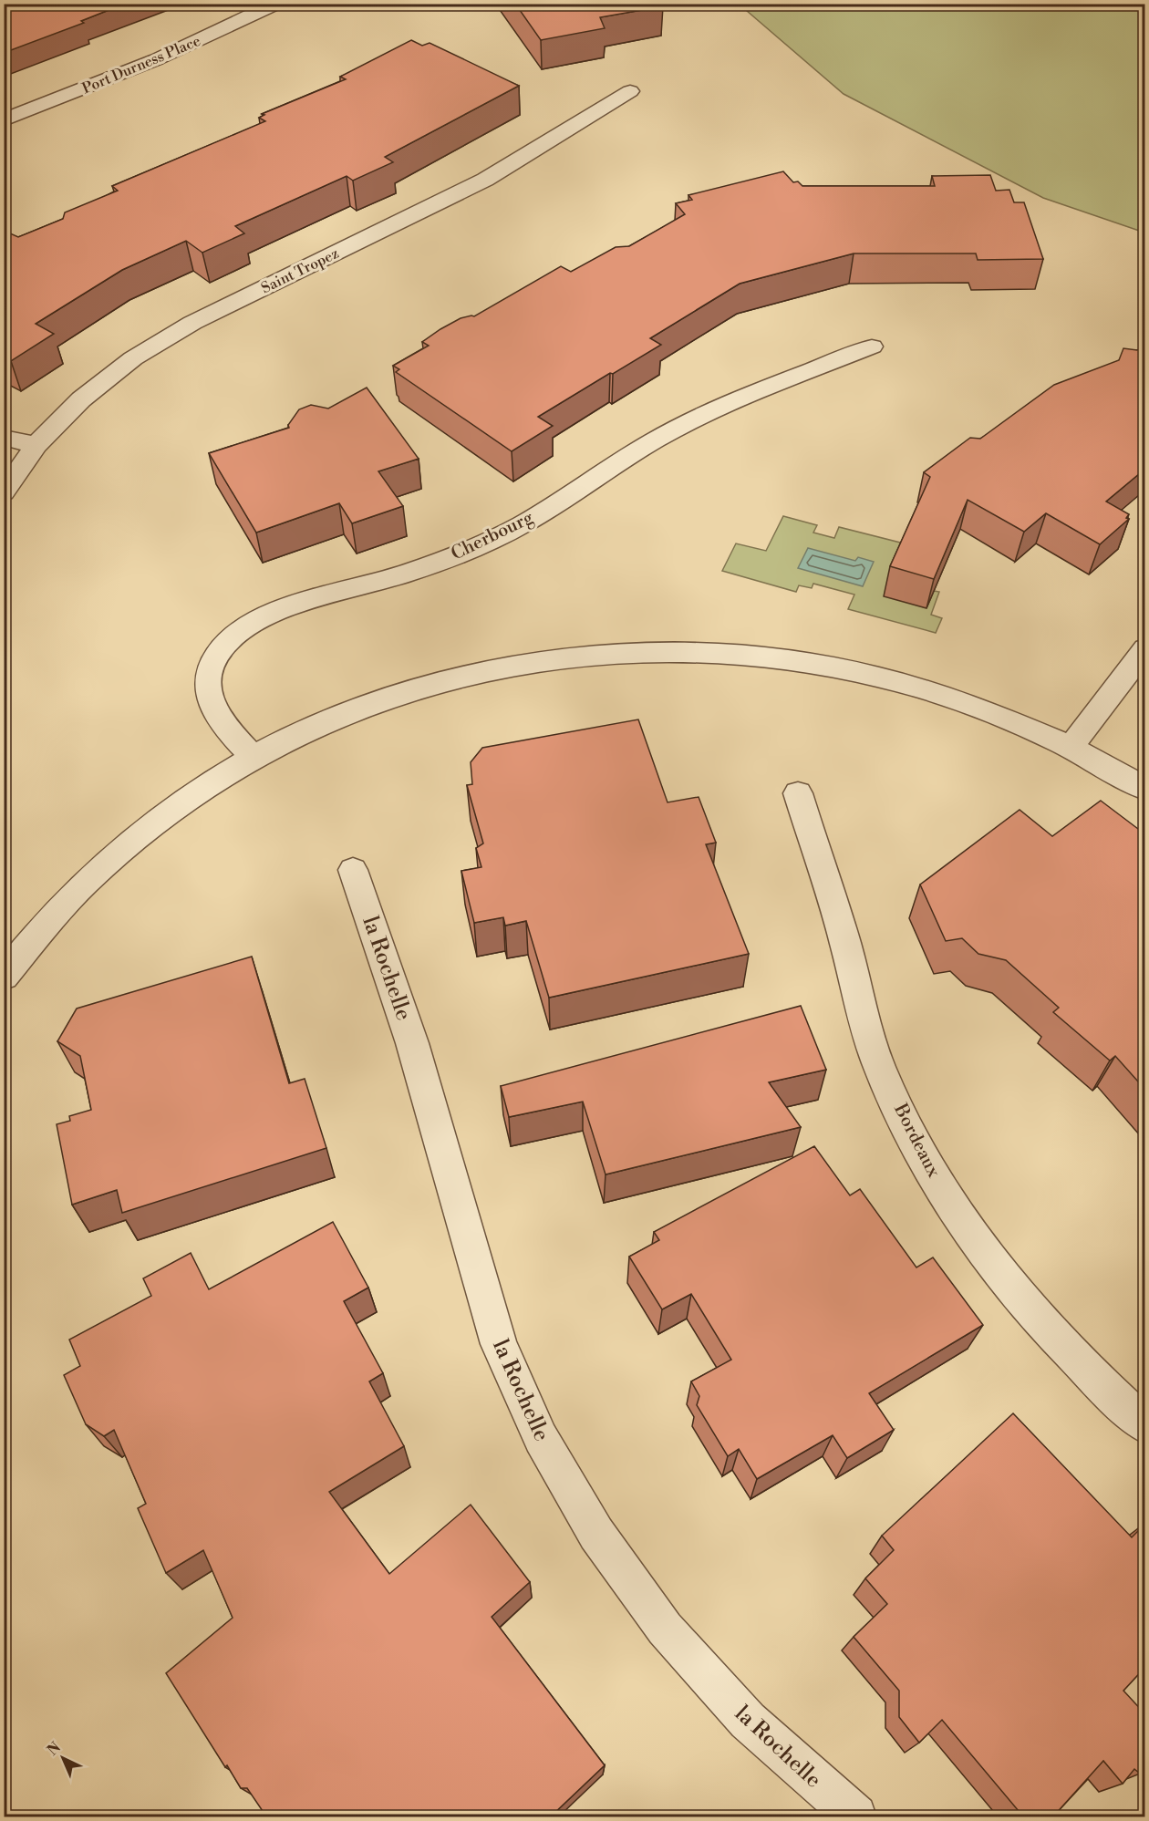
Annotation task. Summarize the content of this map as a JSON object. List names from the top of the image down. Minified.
{"streets":{"street":["Port Durness Place","Saint Tropez","Cherbourg","la Rochelle","Bordeaux"]},"north":"top left"}
